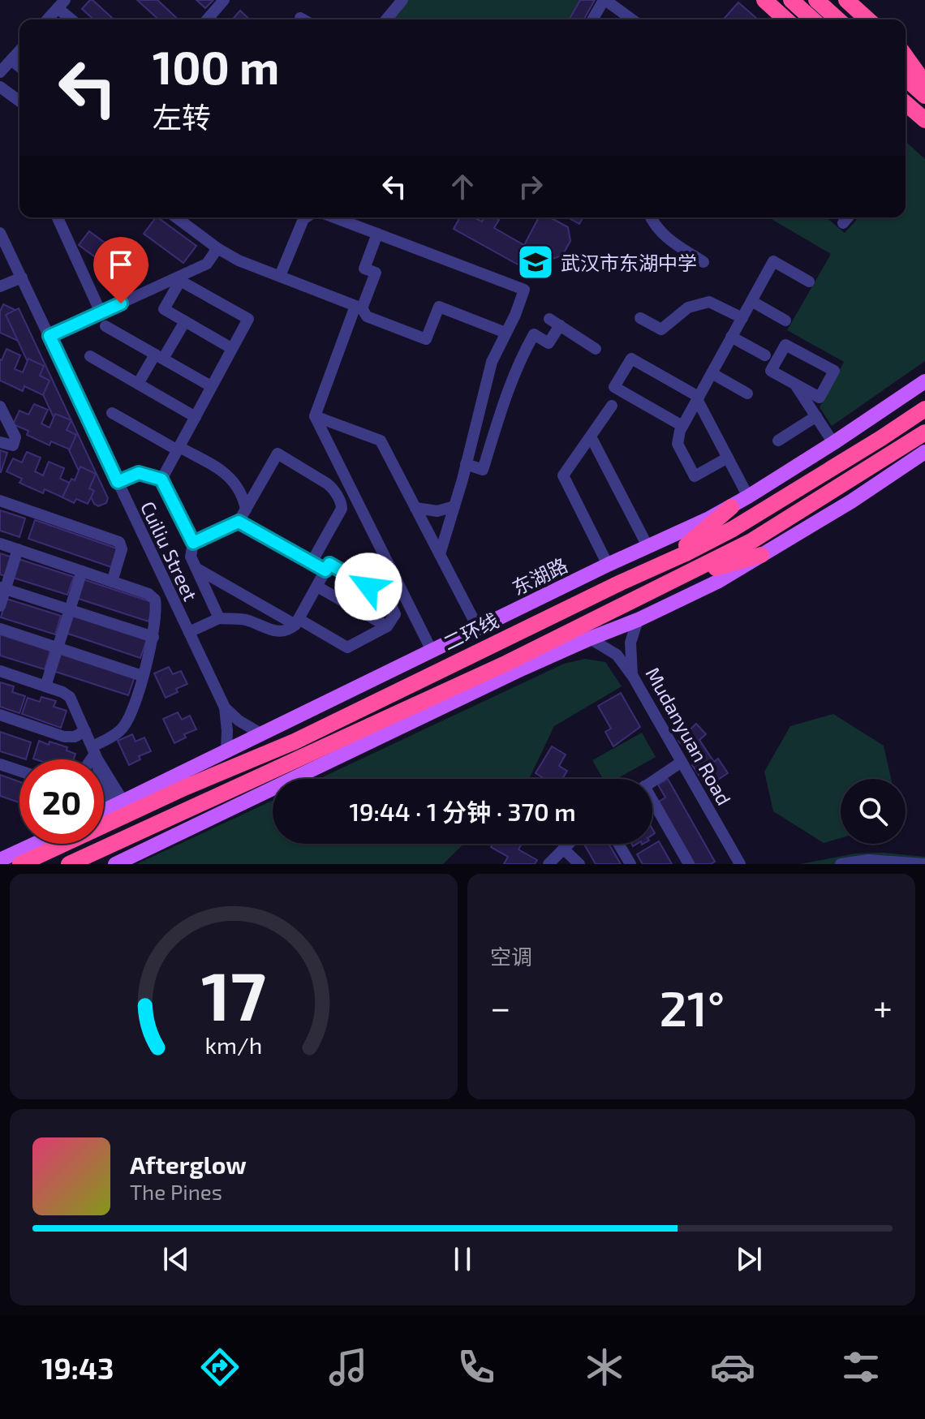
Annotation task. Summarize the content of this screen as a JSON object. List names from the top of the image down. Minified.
{"streets":{"highway":["二环线"],"main road":["东湖路"],"street":["Cuiliu Street","Mudanyuan Road"]},"places":{"school or university":["武汉市东湖中学"]},"page":{"turn":["100 m","左转"],"limit":"20","trip":"19:44 · 1 分钟 · 370 m","tile":"空调","heat":["−","21°","+"],"song":["Afterglow","The Pines"],"tabs":"19:43","gauge":["17","km/h"]}}
